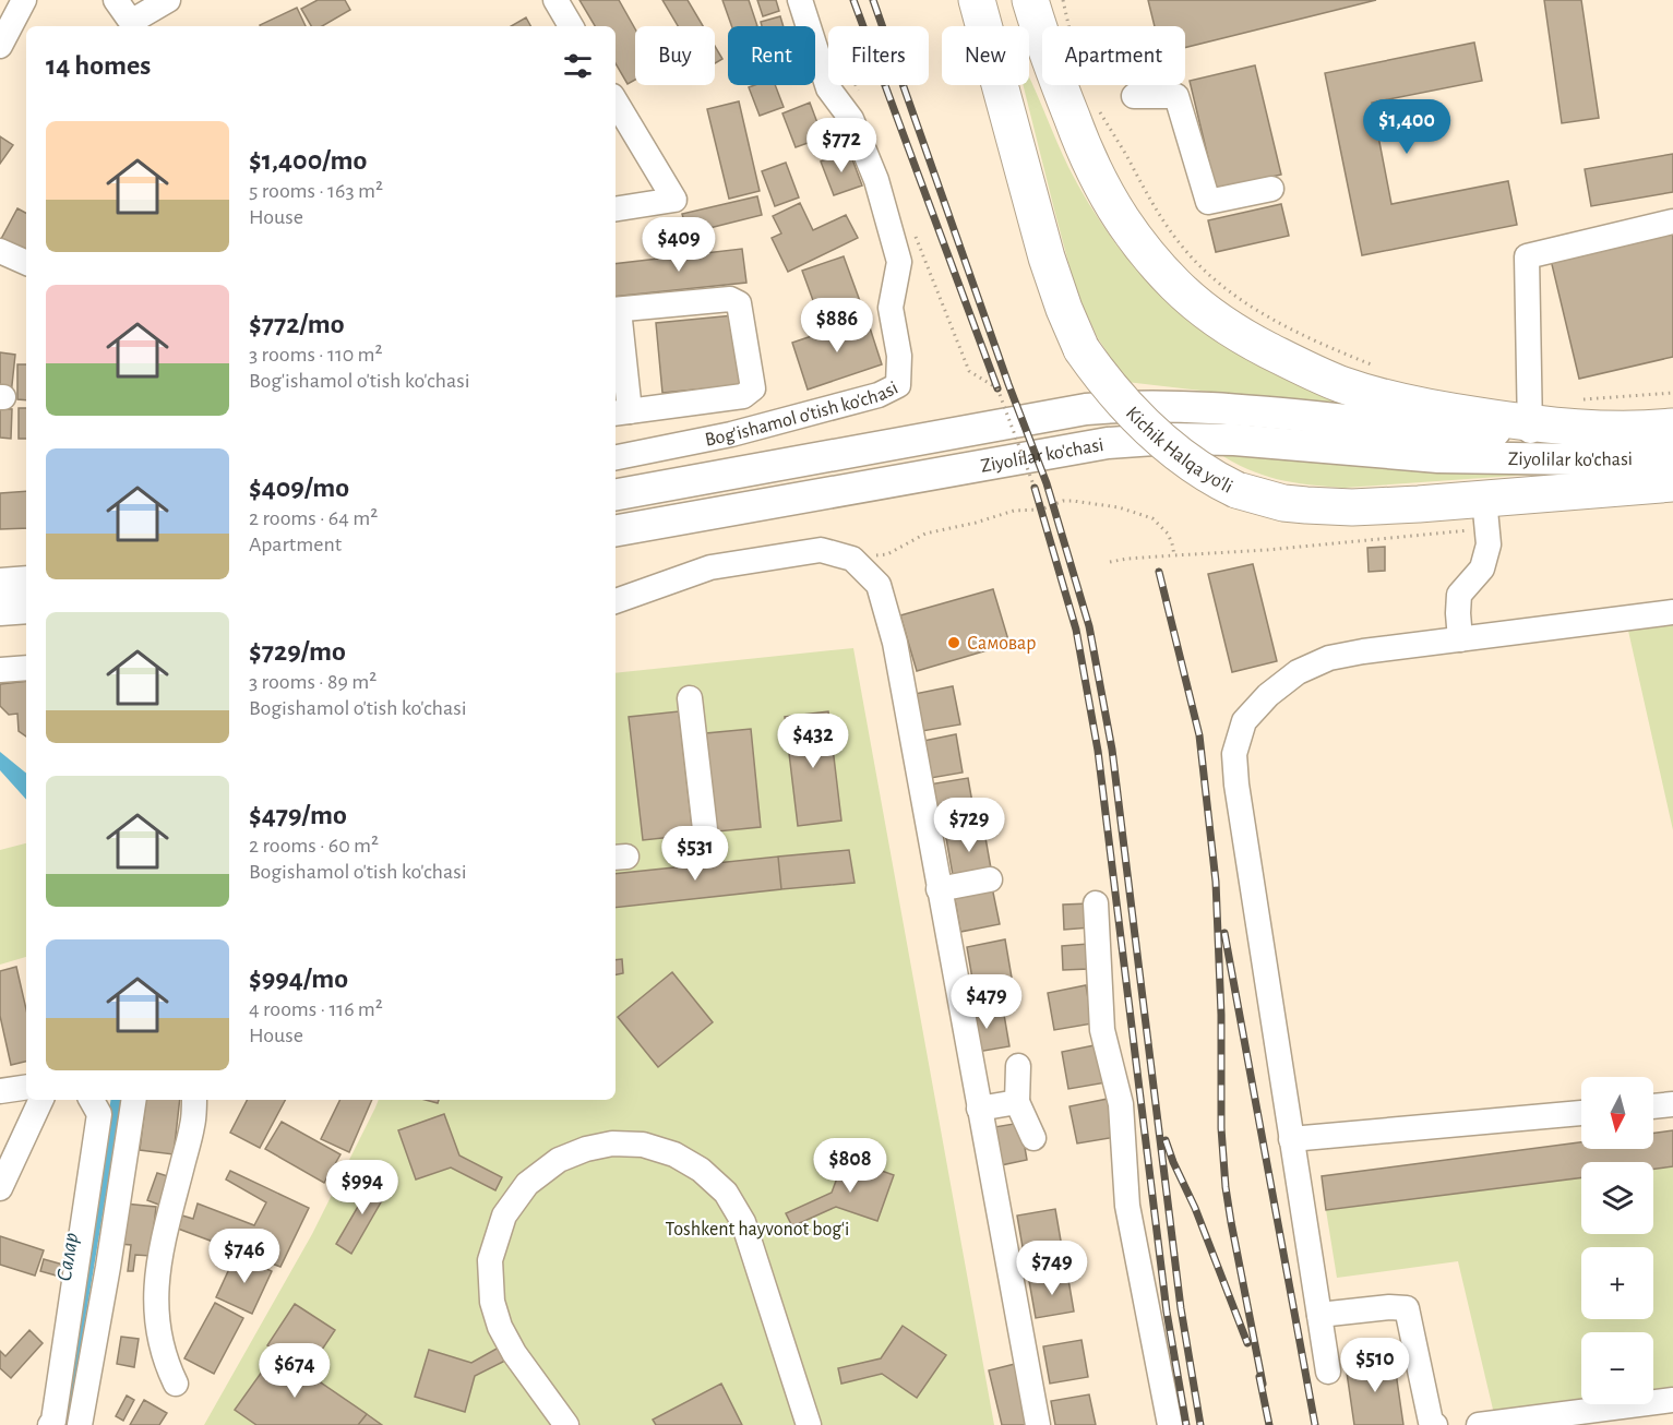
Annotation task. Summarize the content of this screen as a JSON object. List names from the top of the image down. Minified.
{"streets":{"highway":["Kichik Halqa yo'li"],"main road":["Ziyolilar ko'chasi"],"street":["Bog'ishamol o'tish ko'chasi"]},"water":["Салар"],"parks":["Toshkent hayvonot bogʻi"],"places":["Самовар"],"north":"bottom","page":{"chip":["Buy","Rent","Filters","New","Apartment"],"heading":"14 homes","price":["$1,400","$772","$409","$886","$432","$729","$531","$479","$808","$994","$746","$749","$510","$674"],"list":[{"name":"$1,400/mo","note":"5 rooms · 163 m² · House"},{"name":"$772/mo","note":"3 rooms · 110 m² · Bog'ishamol o'tish ko'chasi"},{"name":"$409/mo","note":"2 rooms · 64 m² · Apartment"},{"name":"$729/mo","note":"3 rooms · 89 m² · Bogishamol o'tish ko'chasi"},{"name":"$479/mo","note":"2 rooms · 60 m² · Bogishamol o'tish ko'chasi"},{"name":"$994/mo","note":"4 rooms · 116 m² · House"}],"map_buttons":["+","−"]}}
